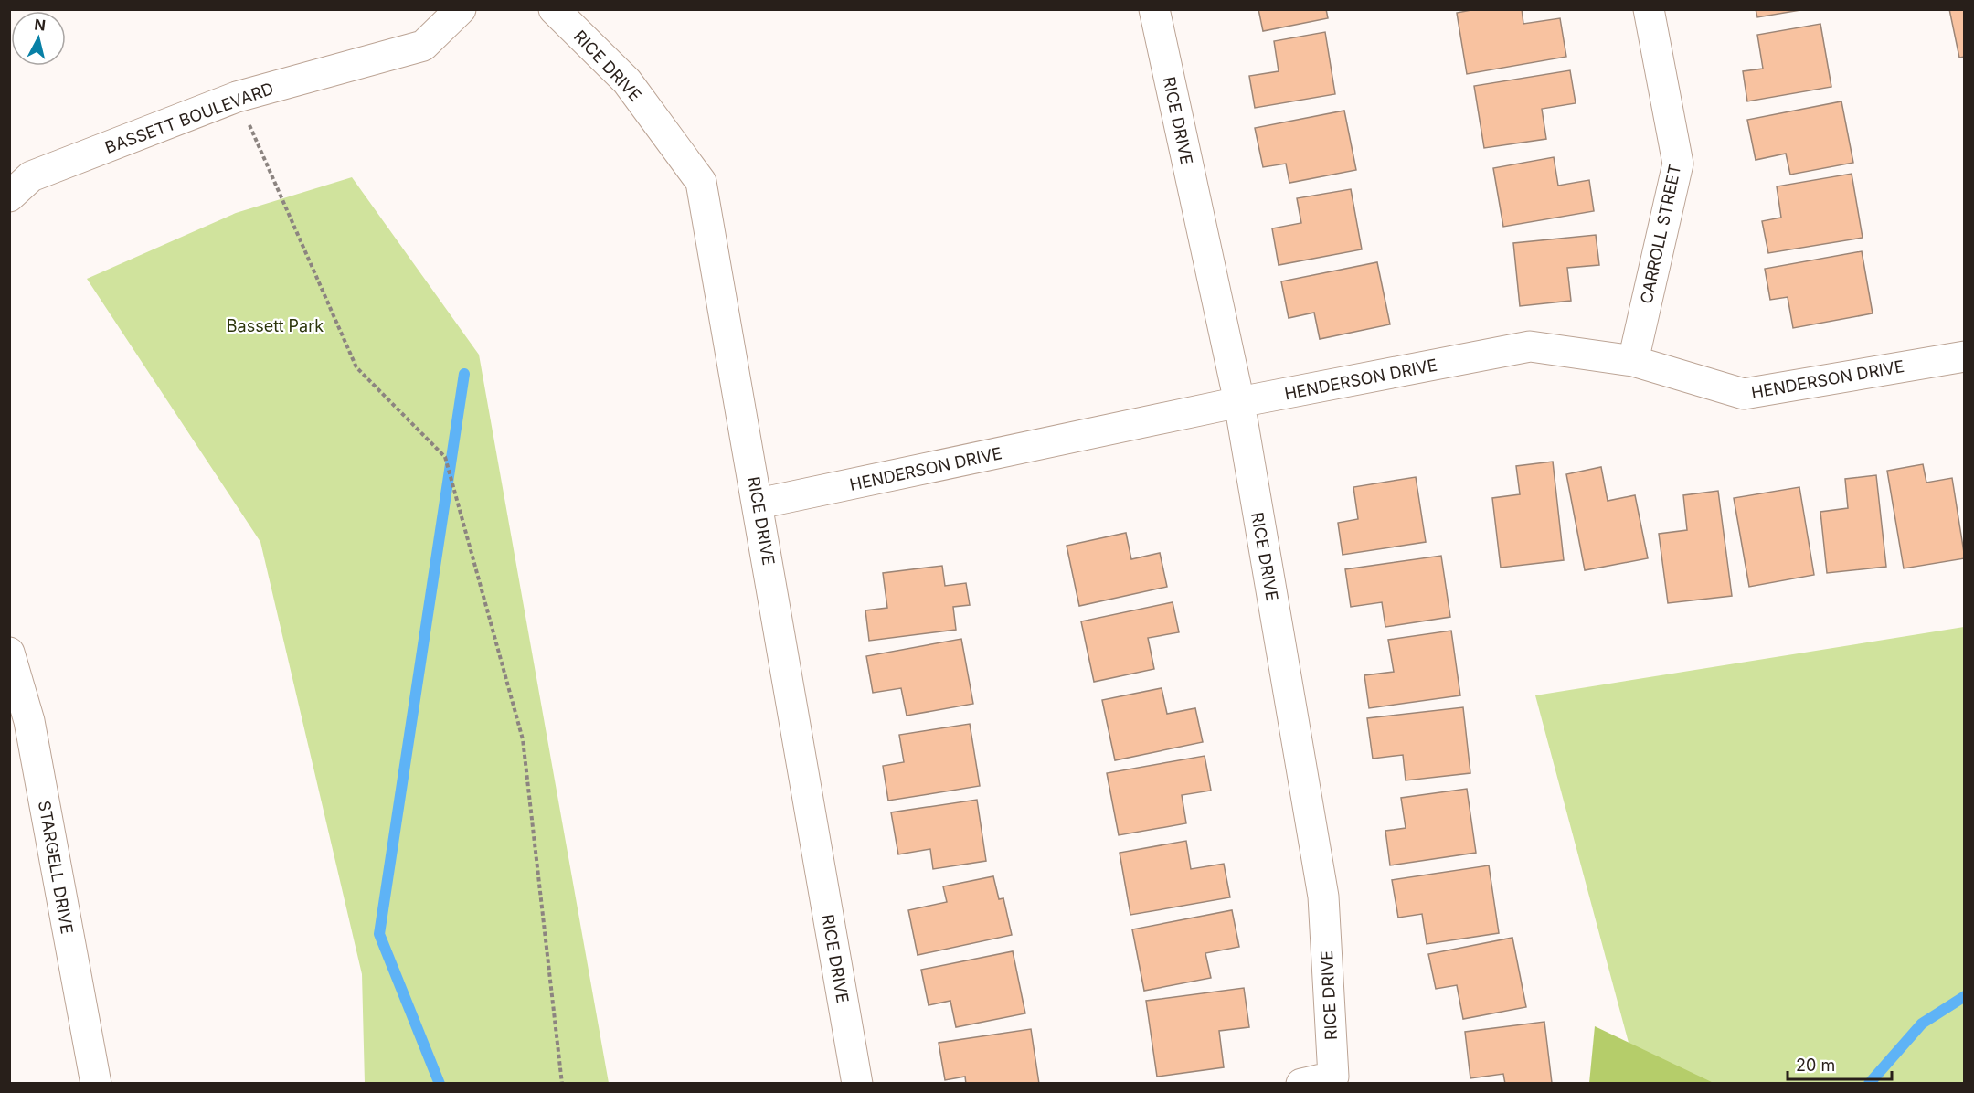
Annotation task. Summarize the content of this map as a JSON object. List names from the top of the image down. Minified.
{"streets":{"street":["RICE DRIVE","BASSETT BOULEVARD","CARROLL STREET","HENDERSON DRIVE","STARGELL DRIVE"]},"crossings":[["RICE DRIVE","HENDERSON DRIVE"],["CARROLL STREET","HENDERSON DRIVE"]],"parks":["Bassett Park"],"scale_bar":"20 m","north":"top"}
